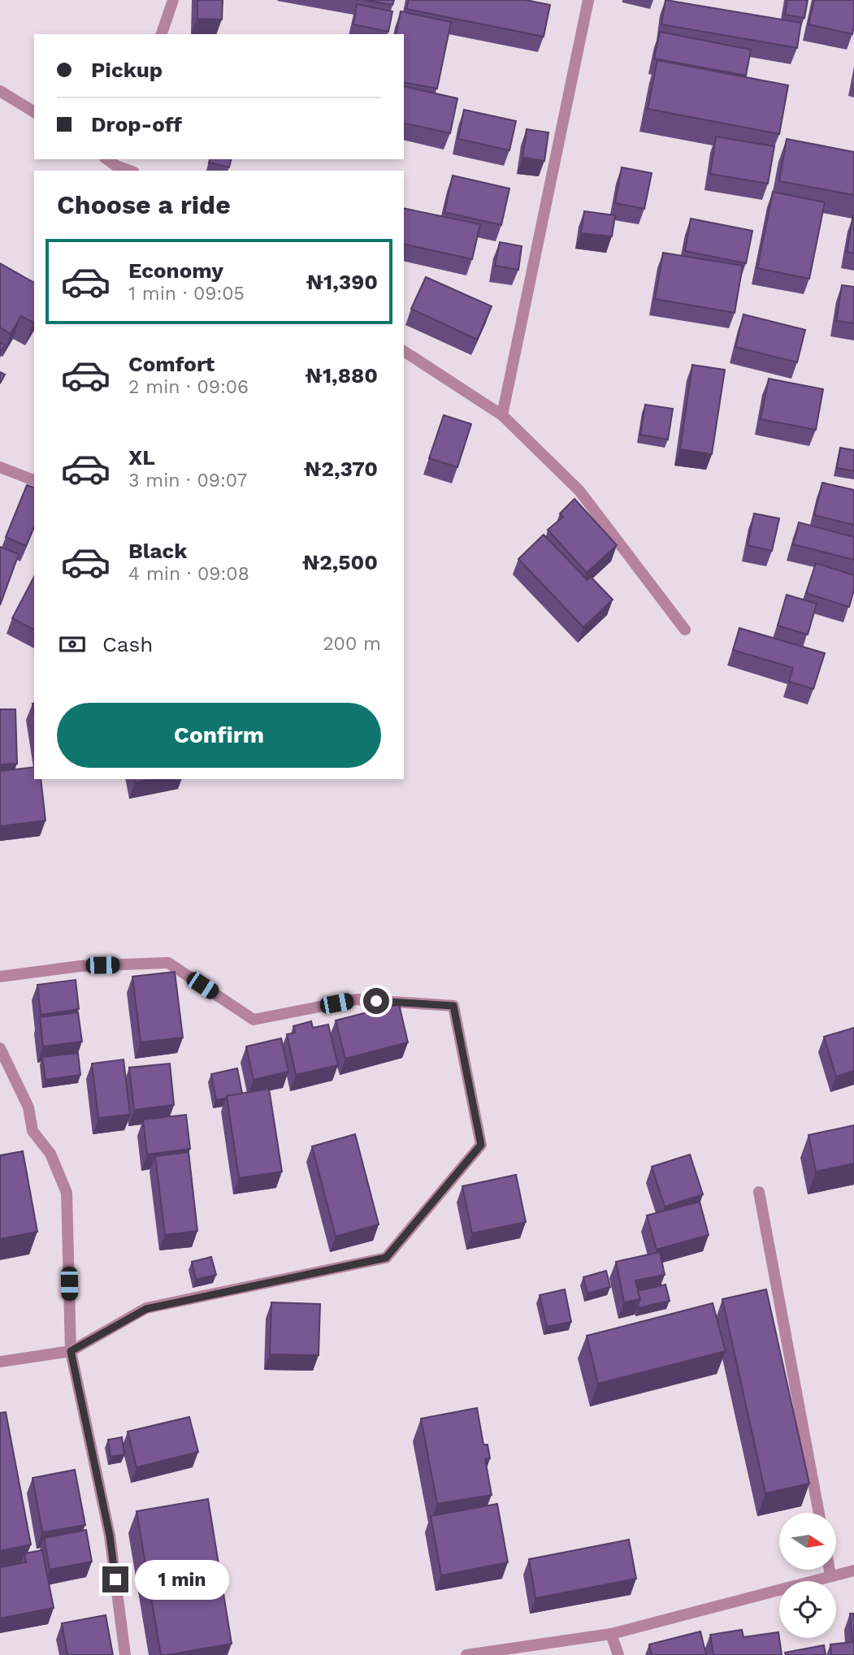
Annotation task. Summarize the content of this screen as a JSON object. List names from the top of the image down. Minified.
{"north":"right","page":{"banner":["Pickup","Drop-off"],"heading":"Choose a ride","list":[{"name":"Economy","note":"1 min · 09:05","value":"₦1,390"},{"name":"Comfort","note":"2 min · 09:06","value":"₦1,880"},{"name":"XL","note":"3 min · 09:07","value":"₦2,370"},{"name":"Black","note":"4 min · 09:08","value":"₦2,500"}],"pay":["Cash","200 m"],"buttons":"Confirm","bubble":"1 min"}}
